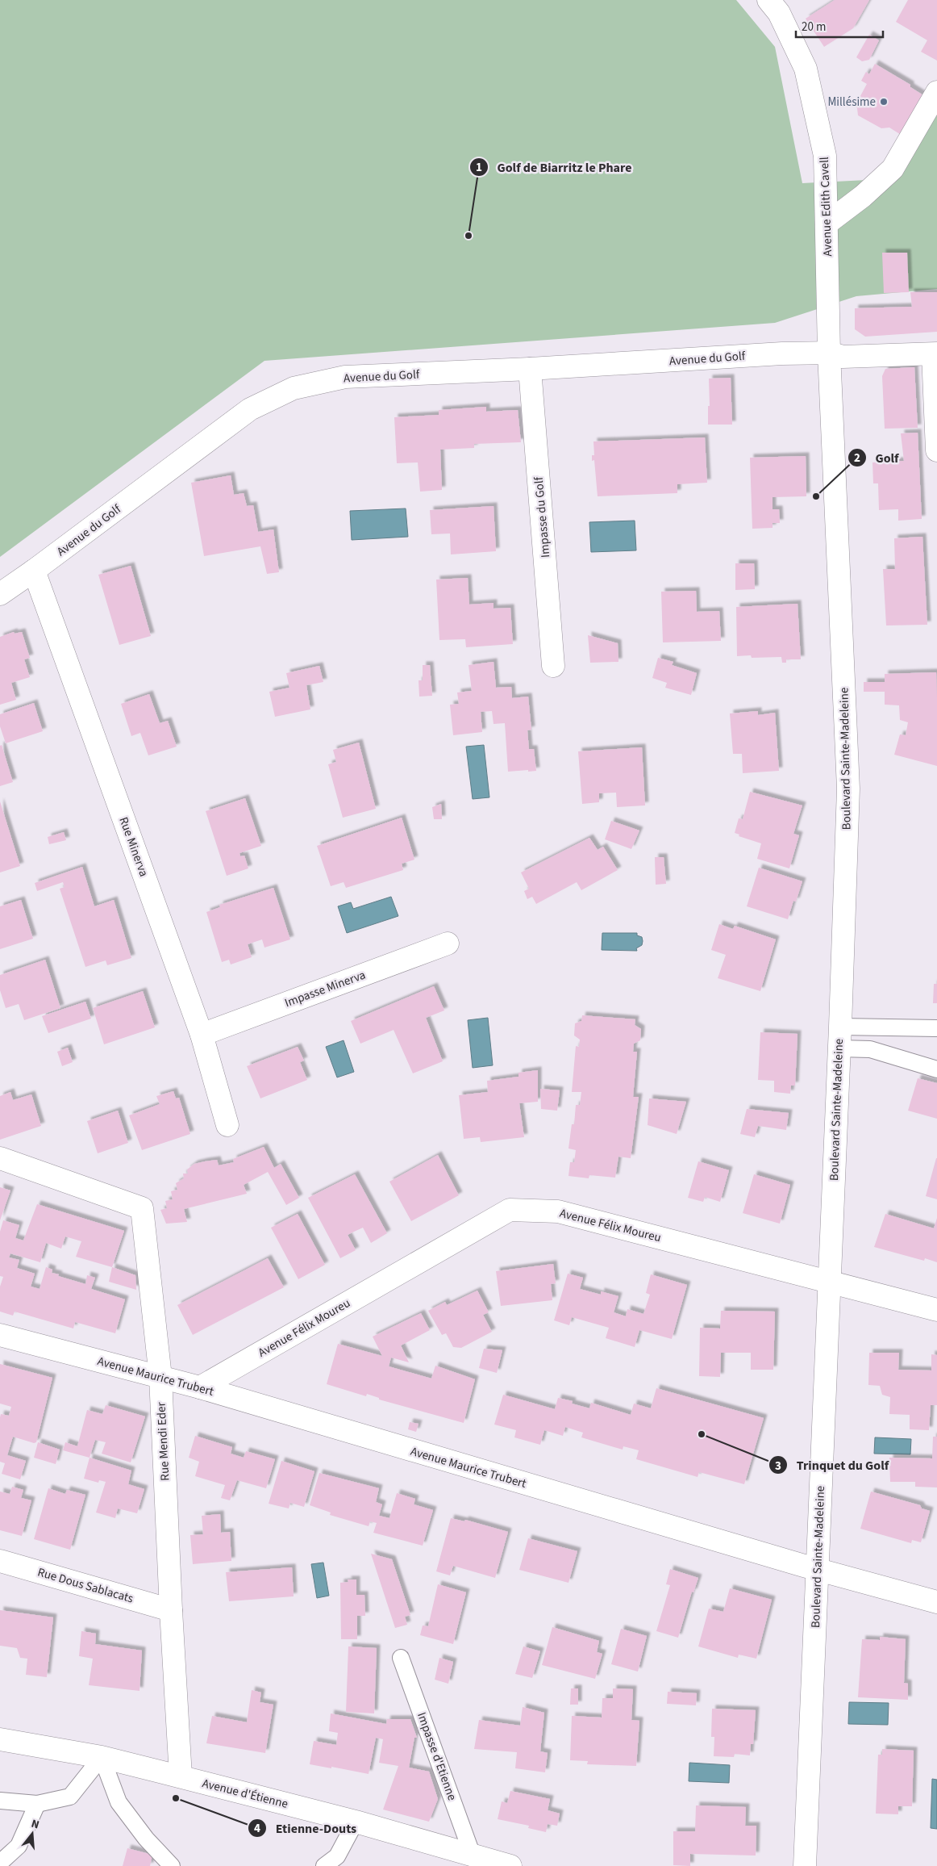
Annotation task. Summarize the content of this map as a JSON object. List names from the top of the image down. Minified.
{"streets":{"street":["Avenue Edith Cavell","Avenue du Golf","Impasse du Golf","Boulevard Sainte-Madeleine","Rue Minerva","Impasse Minerva","Avenue Félix Moureu","Avenue Maurice Trubert","Rue Mendi Eder","Rue Dous Sablacats","Avenue d'Étienne"],"lane":["Impasse d'Etienne"]},"crossings":[["Avenue Edith Cavell","Avenue du Golf"],["Avenue Edith Cavell","Boulevard Sainte-Madeleine"],["Avenue du Golf","Impasse du Golf"],["Avenue du Golf","Boulevard Sainte-Madeleine"],["Avenue du Golf","Rue Minerva"],["Boulevard Sainte-Madeleine","Avenue Félix Moureu"],["Boulevard Sainte-Madeleine","Avenue Maurice Trubert"],["Rue Minerva","Impasse Minerva"],["Avenue Félix Moureu","Avenue Maurice Trubert"],["Avenue Maurice Trubert","Rue Mendi Eder"],["Rue Mendi Eder","Rue Dous Sablacats"],["Rue Mendi Eder","Avenue d'Étienne"],["Impasse d'Etienne","Avenue d'Étienne"]],"places":["Millésime","Golf de Biarritz le Phare","Golf","Trinquet du Golf","Etienne-Douts"],"scale_bar":"20 m","north":"top"}
